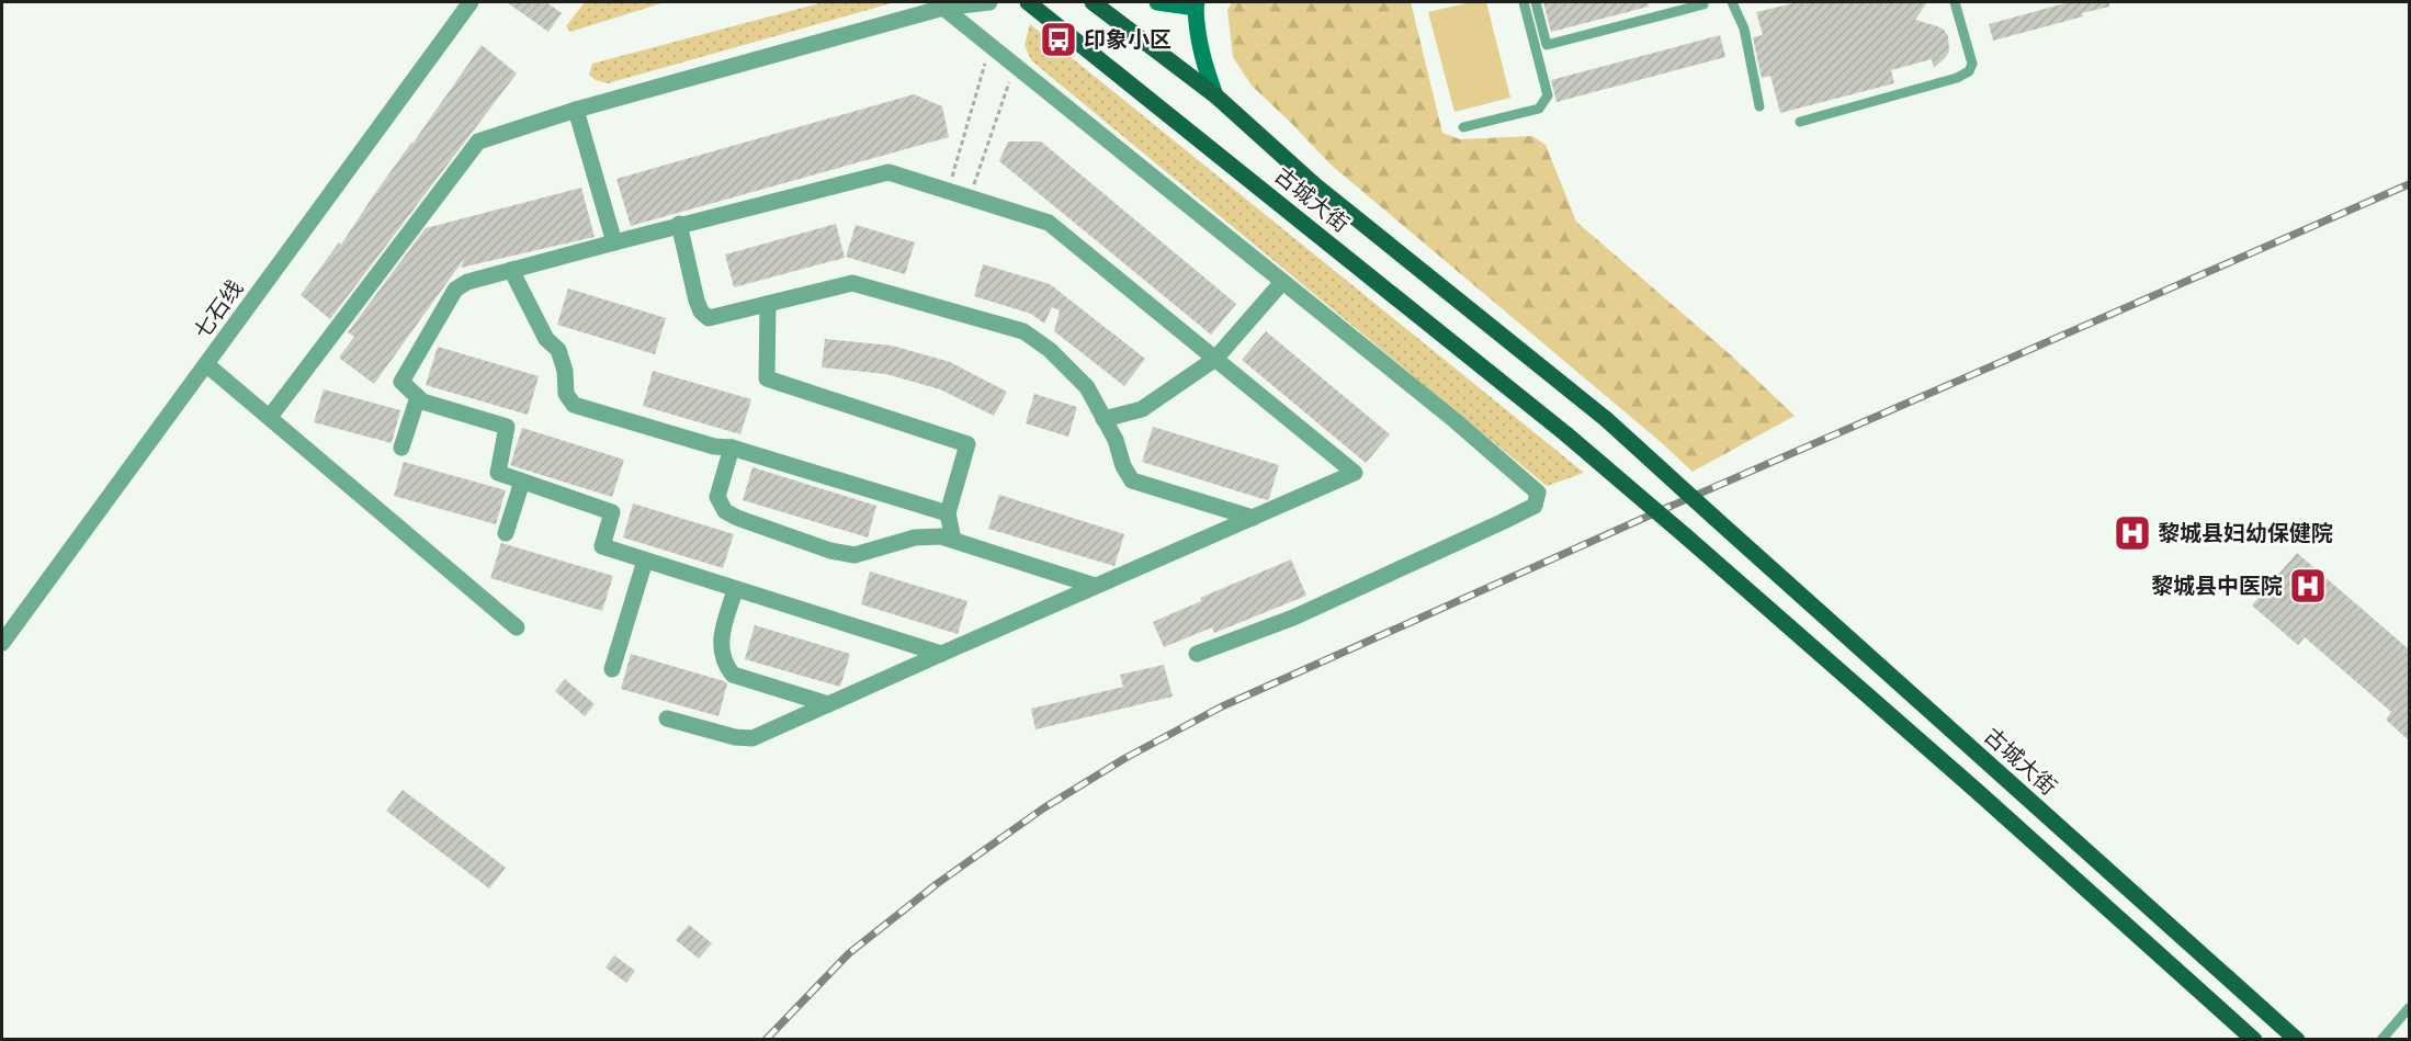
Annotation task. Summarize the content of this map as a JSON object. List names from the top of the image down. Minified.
{"streets":{"main road":["古城大街"],"street":["七石线"]},"places":{"bus stop":["印象小区"],"hospital":["黎城县妇幼保健院","黎城县中医院"]}}
